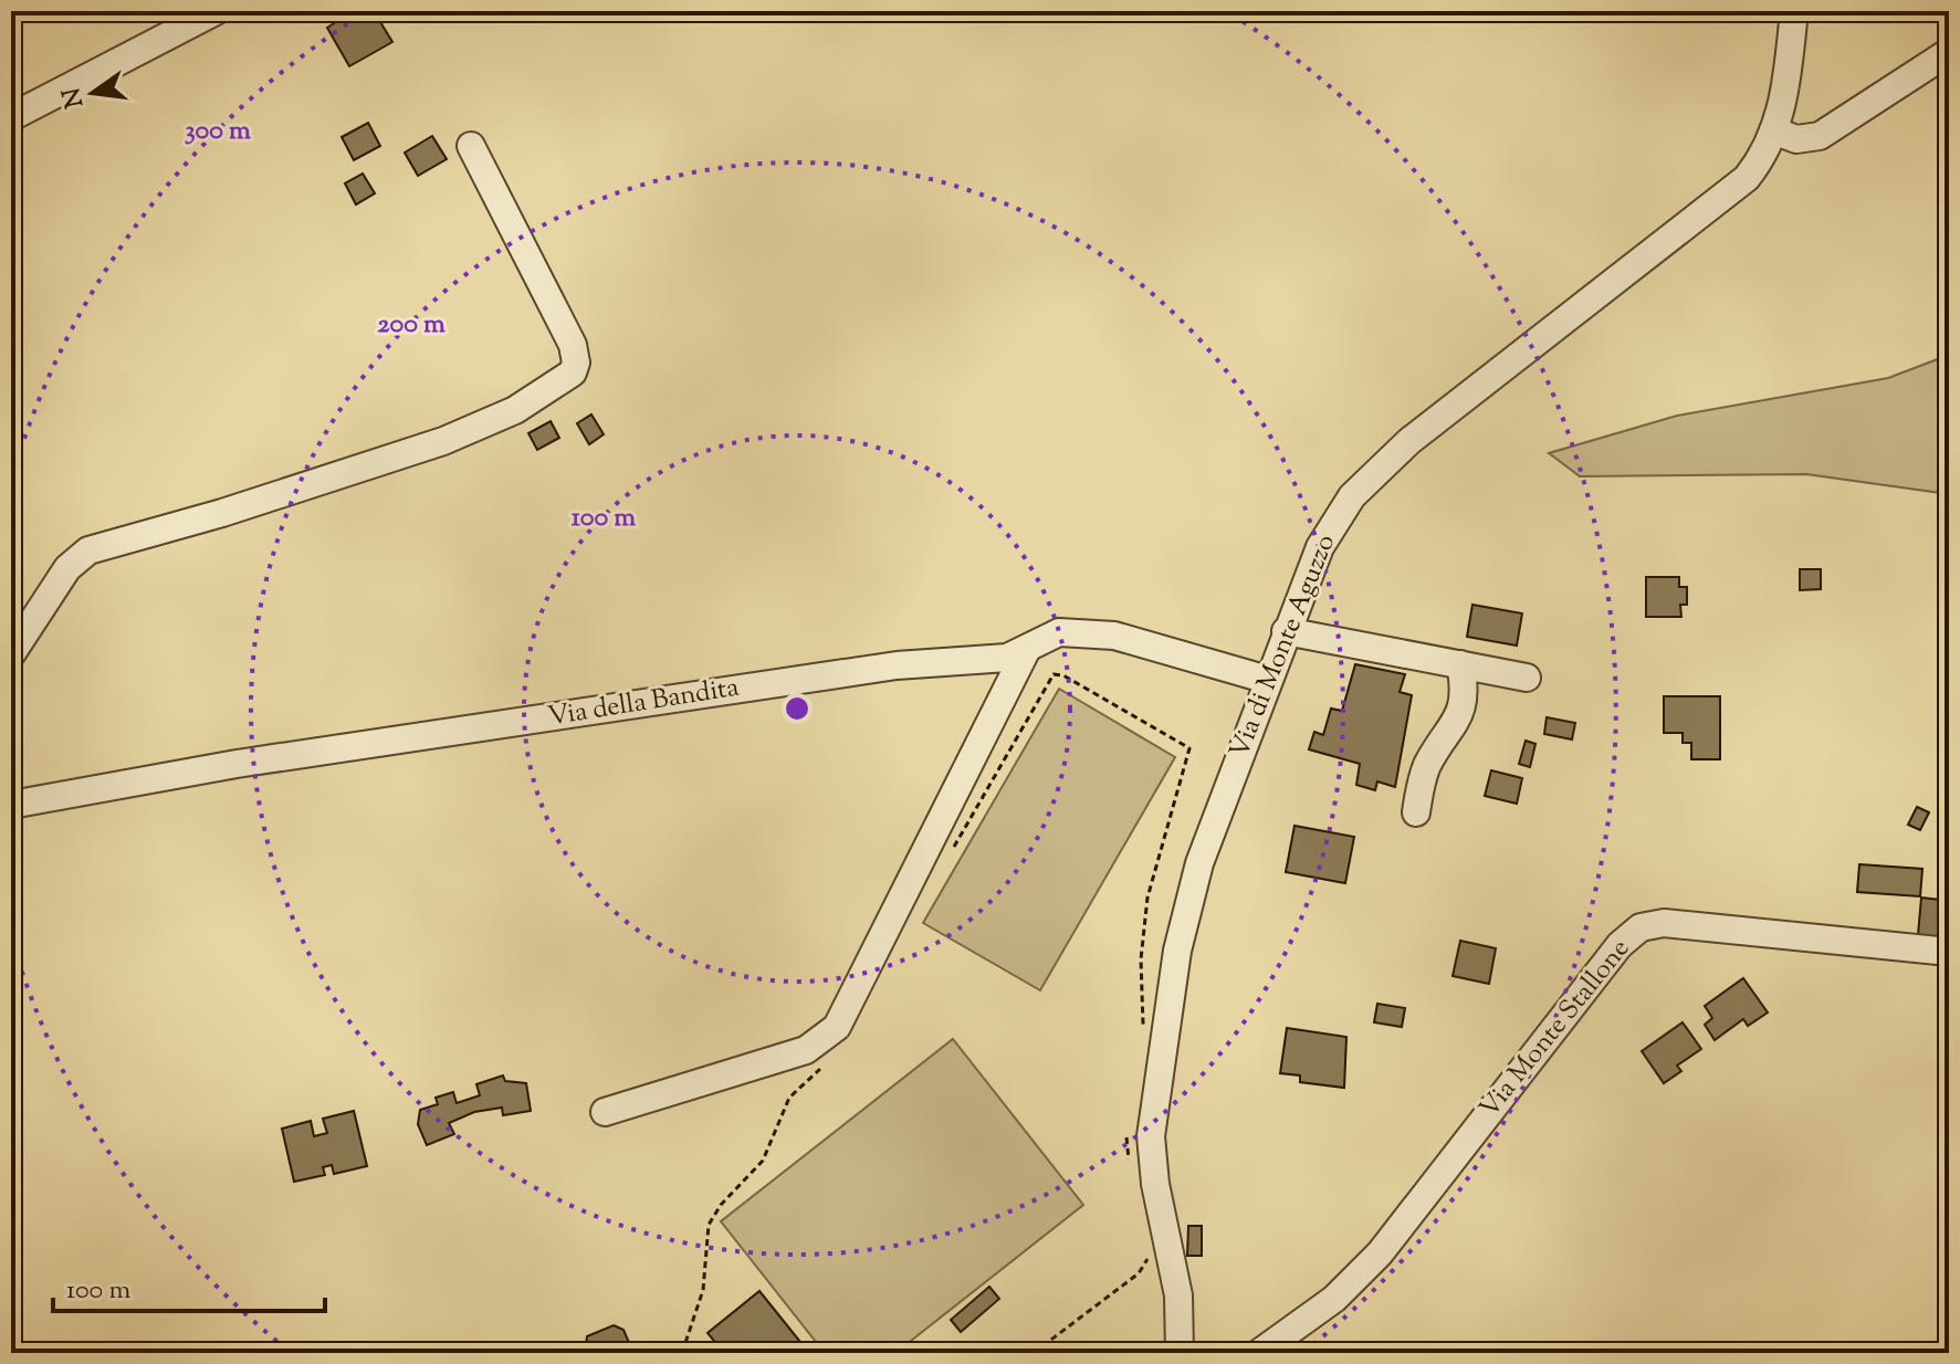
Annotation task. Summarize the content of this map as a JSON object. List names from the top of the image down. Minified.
{"streets":{"street":["Via di Monte Aguzzo","Via della Bandita","Via Monte Stallone"]},"crossings":[["Via di Monte Aguzzo","Via della Bandita"]],"scale_bar":"100 m","north":"left","rings":["300 m","200 m","100 m"]}
